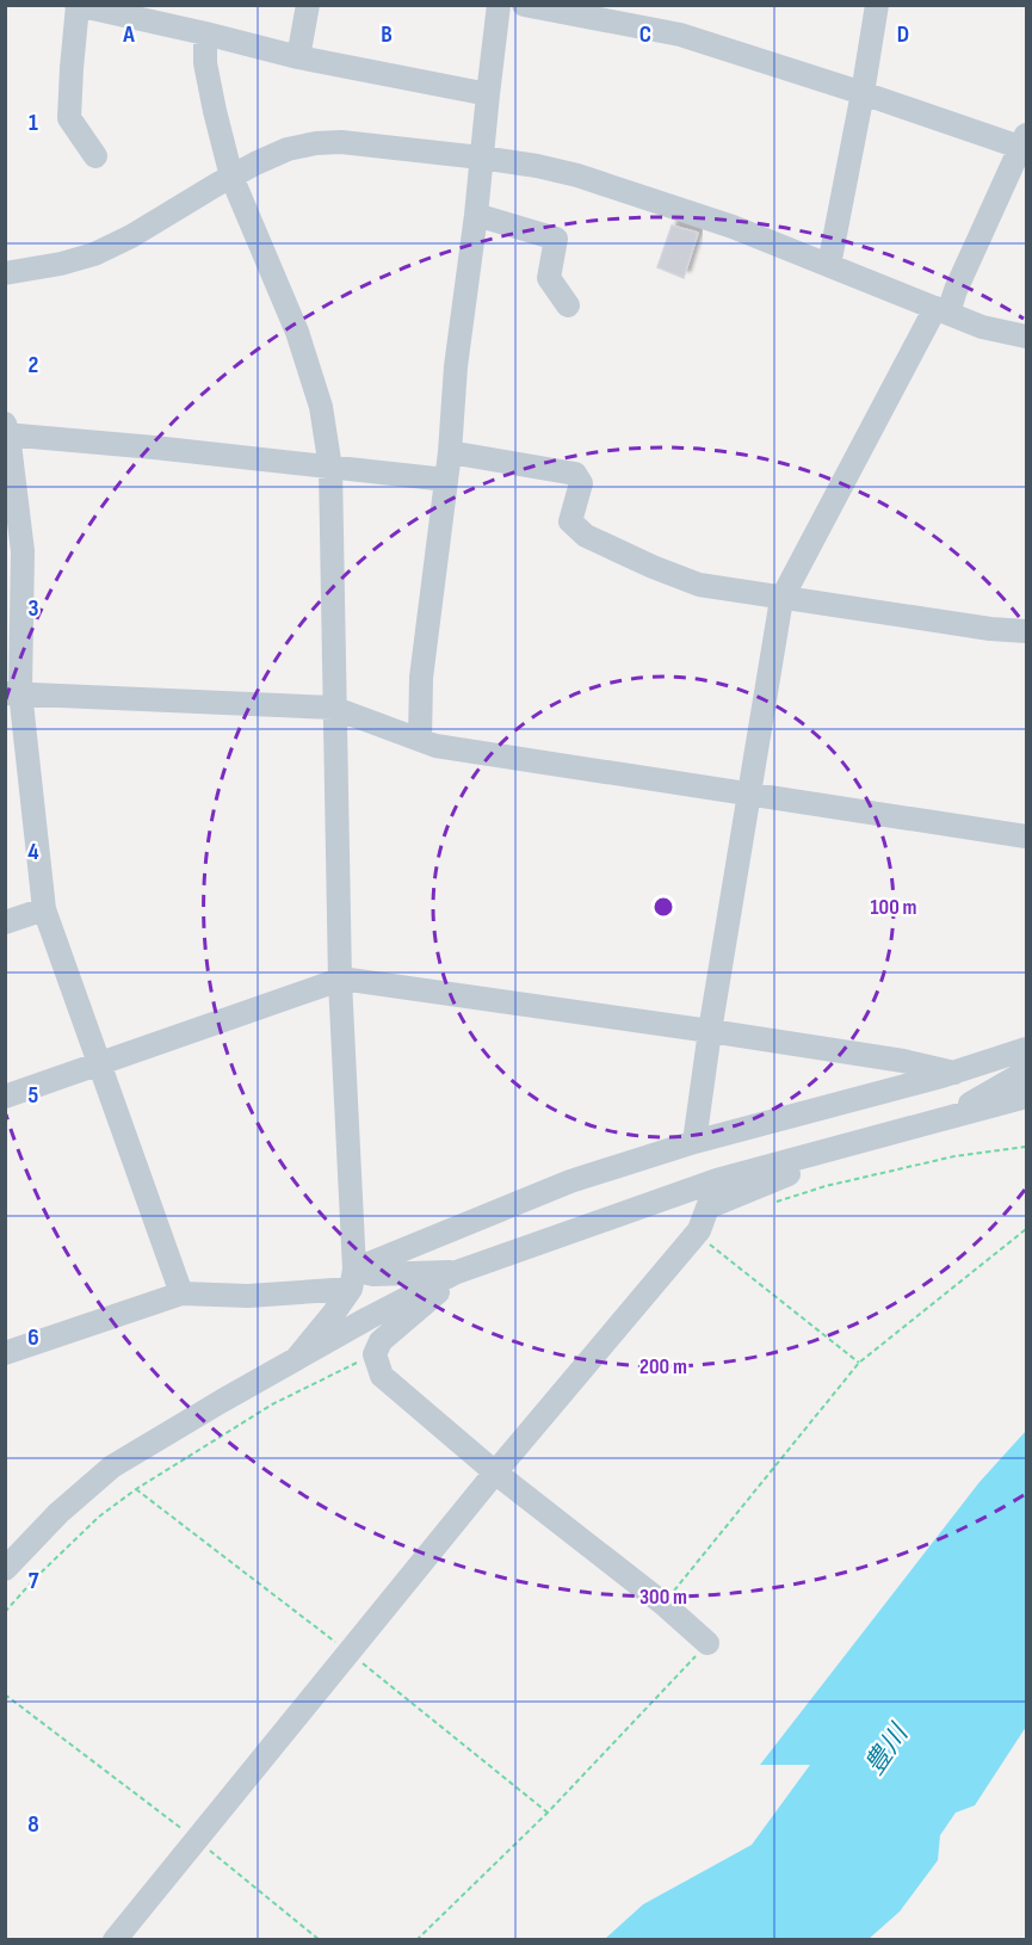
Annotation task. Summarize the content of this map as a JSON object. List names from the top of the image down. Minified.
{"water":["豊川"],"grid":{"columns":["A","B","C","D"],"rows":["1","2","3","4","5","6","7","8"]},"rings":["100 m","200 m","300 m"]}
